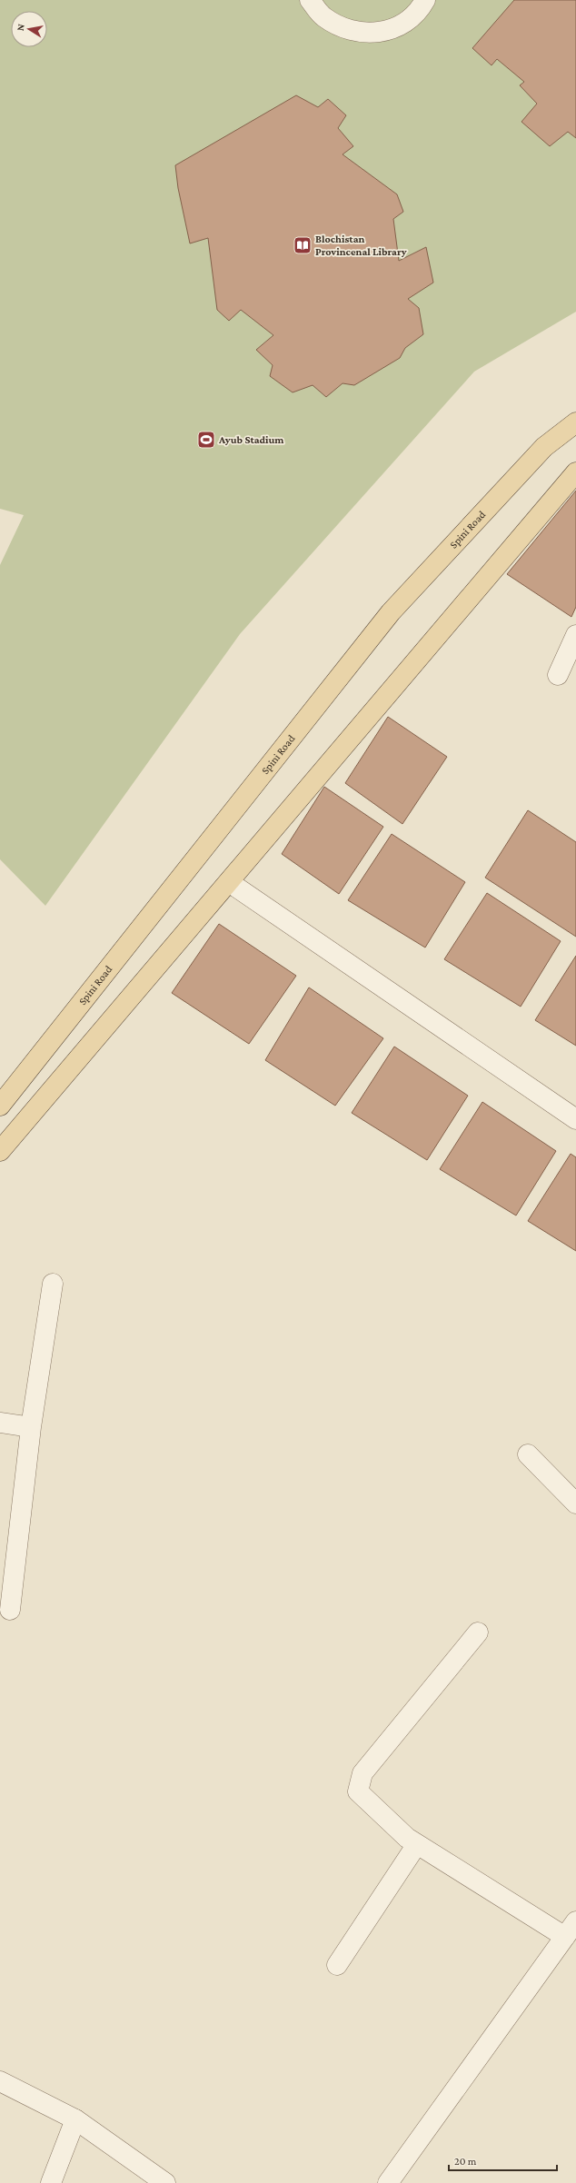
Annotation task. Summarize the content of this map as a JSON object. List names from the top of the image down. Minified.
{"streets":{"main road":["Spini Road"]},"places":{"library":["Blochistan Provincenal Library"],"sports":["Ayub Stadium"]},"scale_bar":"20 m","north":"left"}
